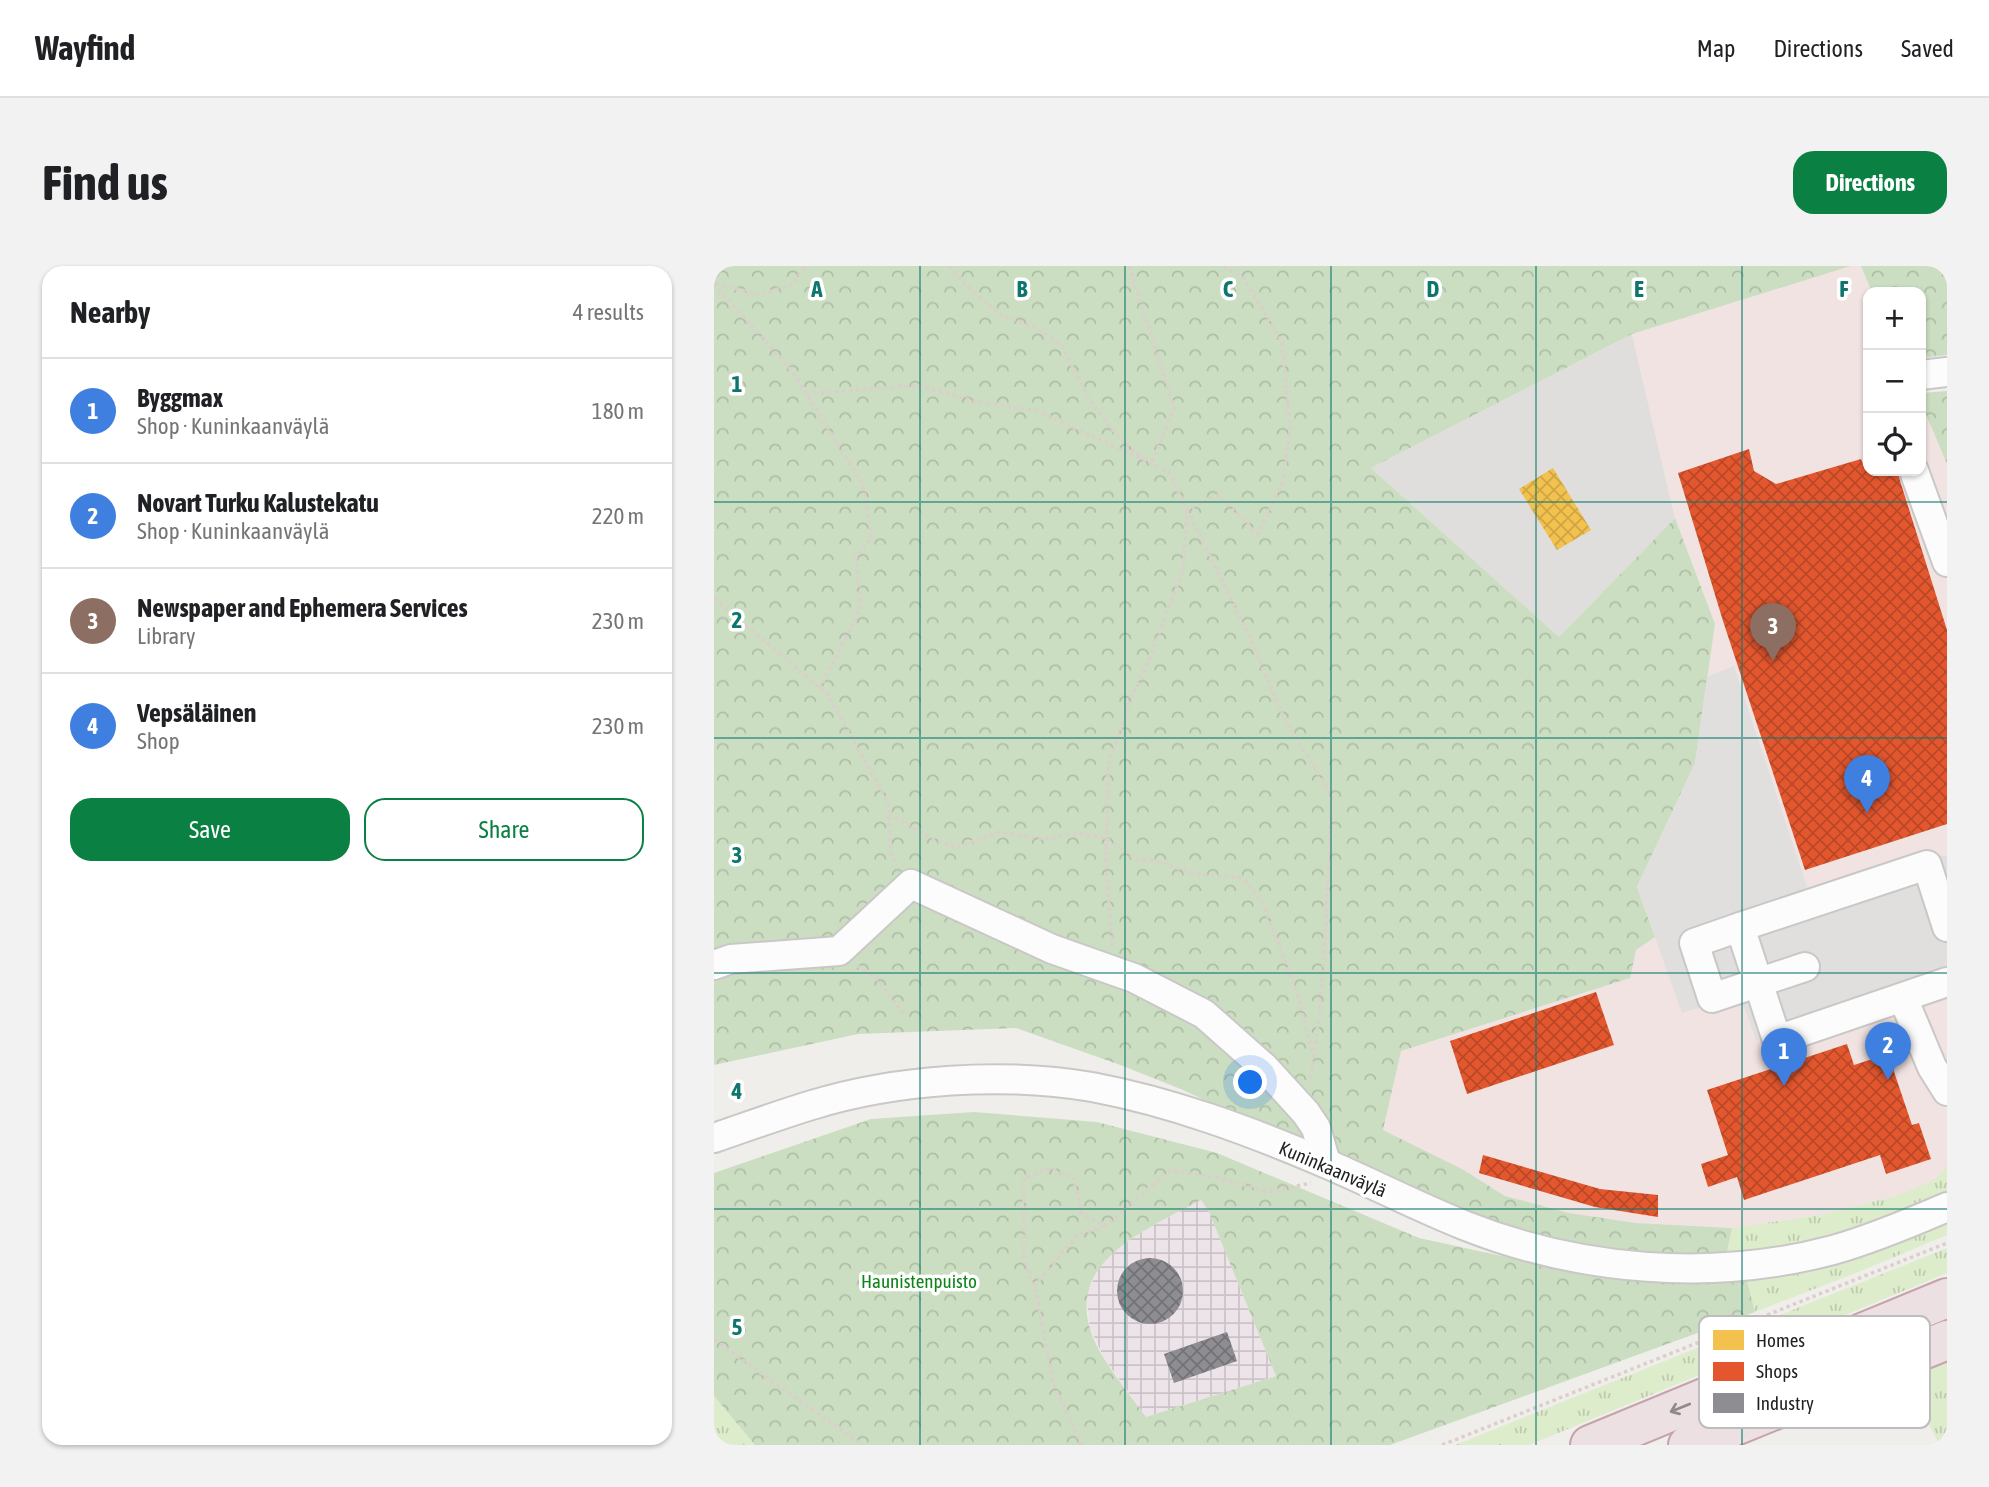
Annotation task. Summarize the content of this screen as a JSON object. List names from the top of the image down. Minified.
{"streets":{"street":["Kuninkaanväylä"]},"parks":["Haunistenpuisto"],"legend":["Homes","Shops","Industry"],"page":{"header":"Wayfind","nav":["Map","Directions","Saved"],"buttons":["Directions",["Save","Share"]],"title":"Find us","heading":["Nearby","4 results"],"map_buttons":["+","−"],"list":[{"mark":"1","name":"Byggmax","note":"Shop · Kuninkaanväylä","value":"180 m"},{"mark":"2","name":"Novart Turku Kalustekatu","note":"Shop · Kuninkaanväylä","value":"220 m"},{"mark":"3","name":"Newspaper and Ephemera Services","note":"Library","value":"230 m"},{"mark":"4","name":"Vepsäläinen","note":"Shop","value":"230 m"}],"pins":["3","4","2","1"]},"grid":{"columns":["A","B","C","D","E","F"],"rows":["1","2","3","4","5"]}}
